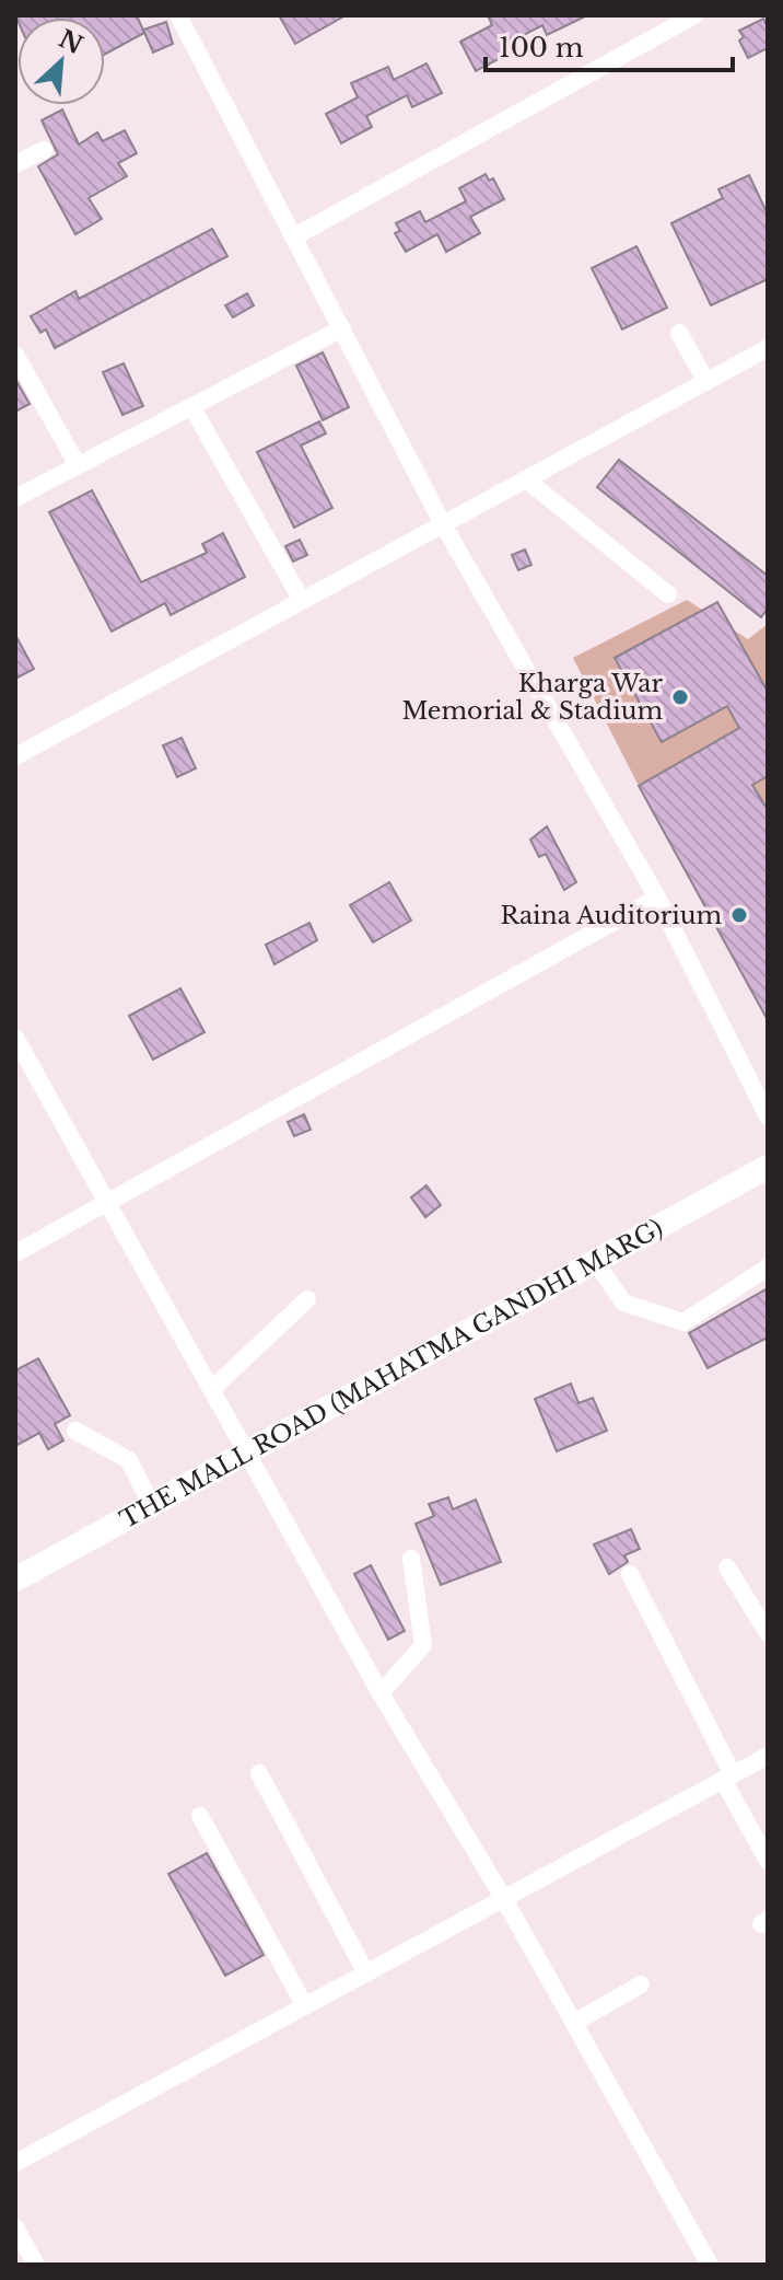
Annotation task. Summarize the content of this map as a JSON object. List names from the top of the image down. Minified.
{"streets":{"street":["THE MALL ROAD (MAHATMA GANDHI MARG)"]},"places":["Kharga War Memorial & Stadium","Raina Auditorium"],"scale_bar":"100 m","north":"top right"}
